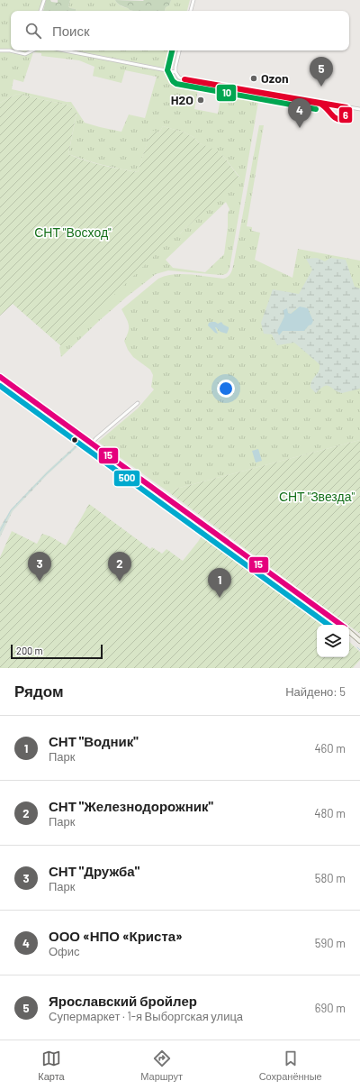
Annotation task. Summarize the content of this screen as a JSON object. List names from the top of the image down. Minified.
{"parks":["СНТ \"Восход\"","СНТ \"Звезда\""],"places":["Ozon","H2O"],"lines":["transit line 10","transit line 6","transit line 15","transit line 500"],"scale_bar":"200 m","page":{"search":"Поиск","pins":["5","4","2","3","1"],"scale":"200 m","heading":["Рядом","Найдено: 5"],"list":[{"mark":"1","name":"СНТ \"Водник\"","note":"Парк","value":"460 m"},{"mark":"2","name":"СНТ \"Железнодорожник\"","note":"Парк","value":"480 m"},{"mark":"3","name":"СНТ \"Дружба\"","note":"Парк","value":"580 m"},{"mark":"4","name":"ООО «НПО «Криста»","note":"Офис","value":"590 m"},{"mark":"5","name":"Ярославский бройлер","note":"Супермаркет · 1-я Выборгская улица","value":"690 m"}],"nav":["Карта","Маршрут","Сохранённые"]}}
